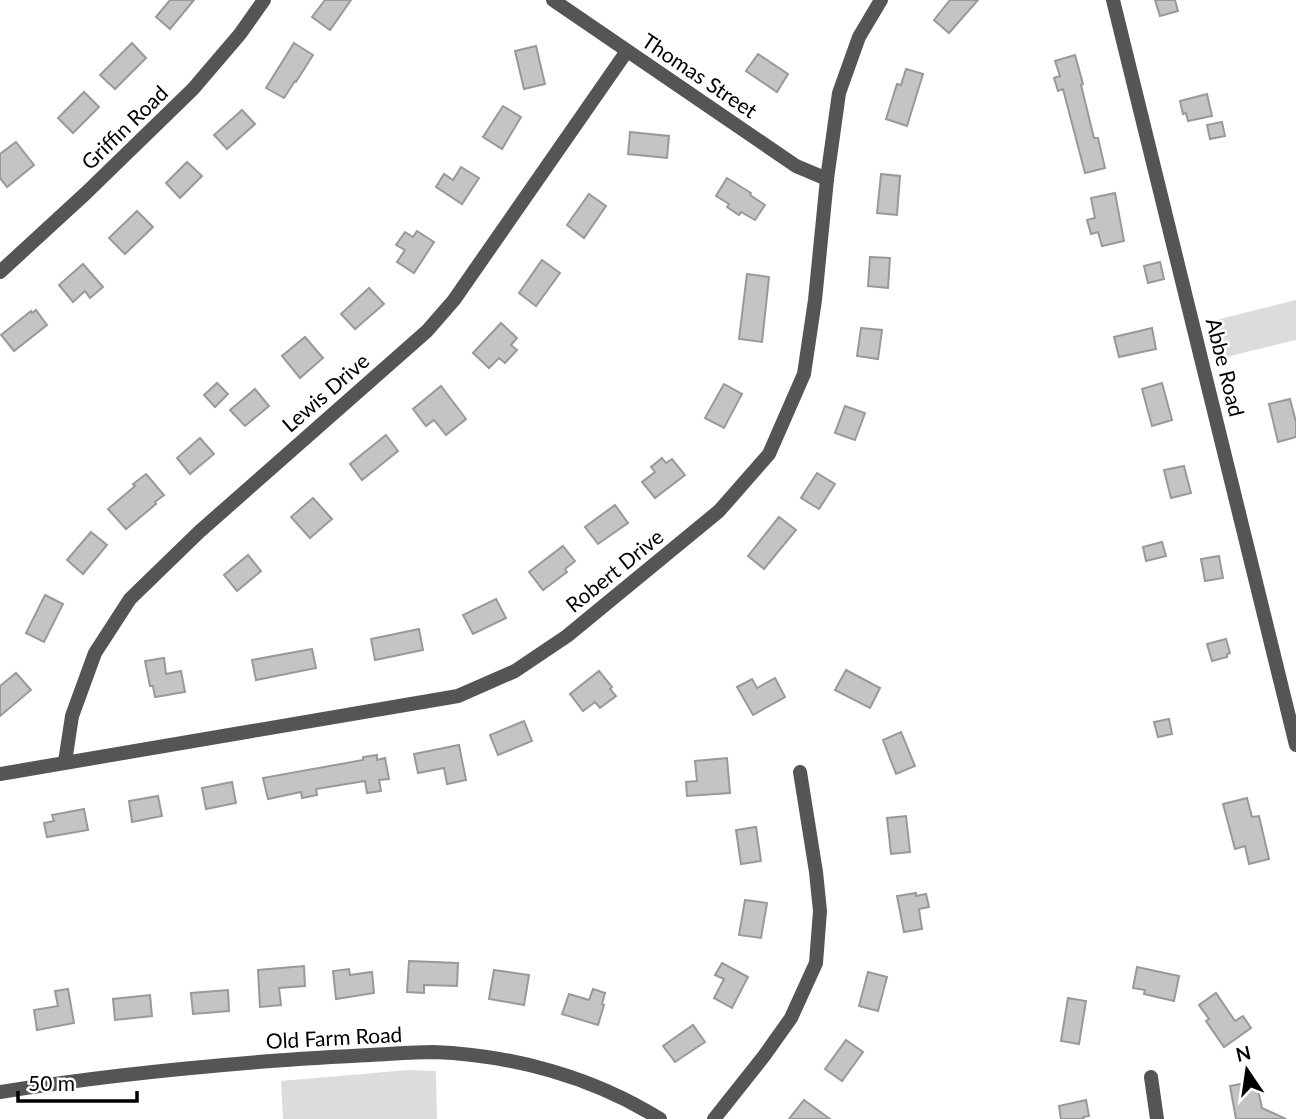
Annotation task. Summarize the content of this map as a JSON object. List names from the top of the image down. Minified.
{"streets":{"street":["Thomas Street","Griffin Road","Abbe Road","Lewis Drive","Robert Drive","Old Farm Road"]},"crossings":[["Thomas Street","Lewis Drive"],["Thomas Street","Robert Drive"],["Lewis Drive","Robert Drive"]],"scale_bar":"50 m","north":"top"}
